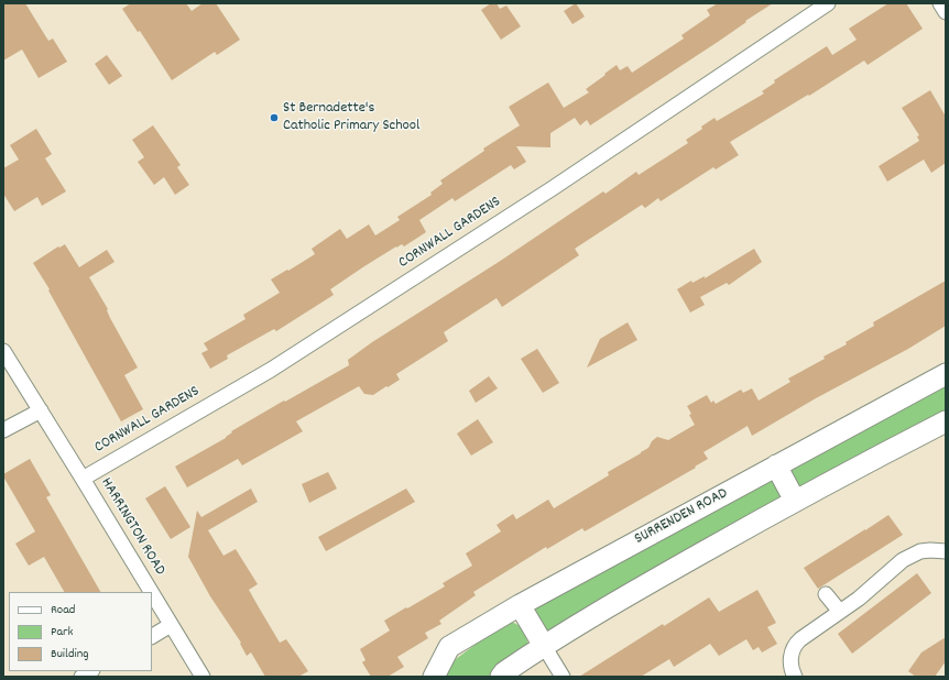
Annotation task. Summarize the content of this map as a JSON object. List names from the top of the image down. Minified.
{"streets":{"street":["CORNWALL GARDENS","SURRENDEN ROAD","HARRINGTON ROAD"]},"crossings":[["CORNWALL GARDENS","HARRINGTON ROAD"]],"places":["St Bernadette's Catholic Primary School"],"legend":["Road","Park","Building"]}
